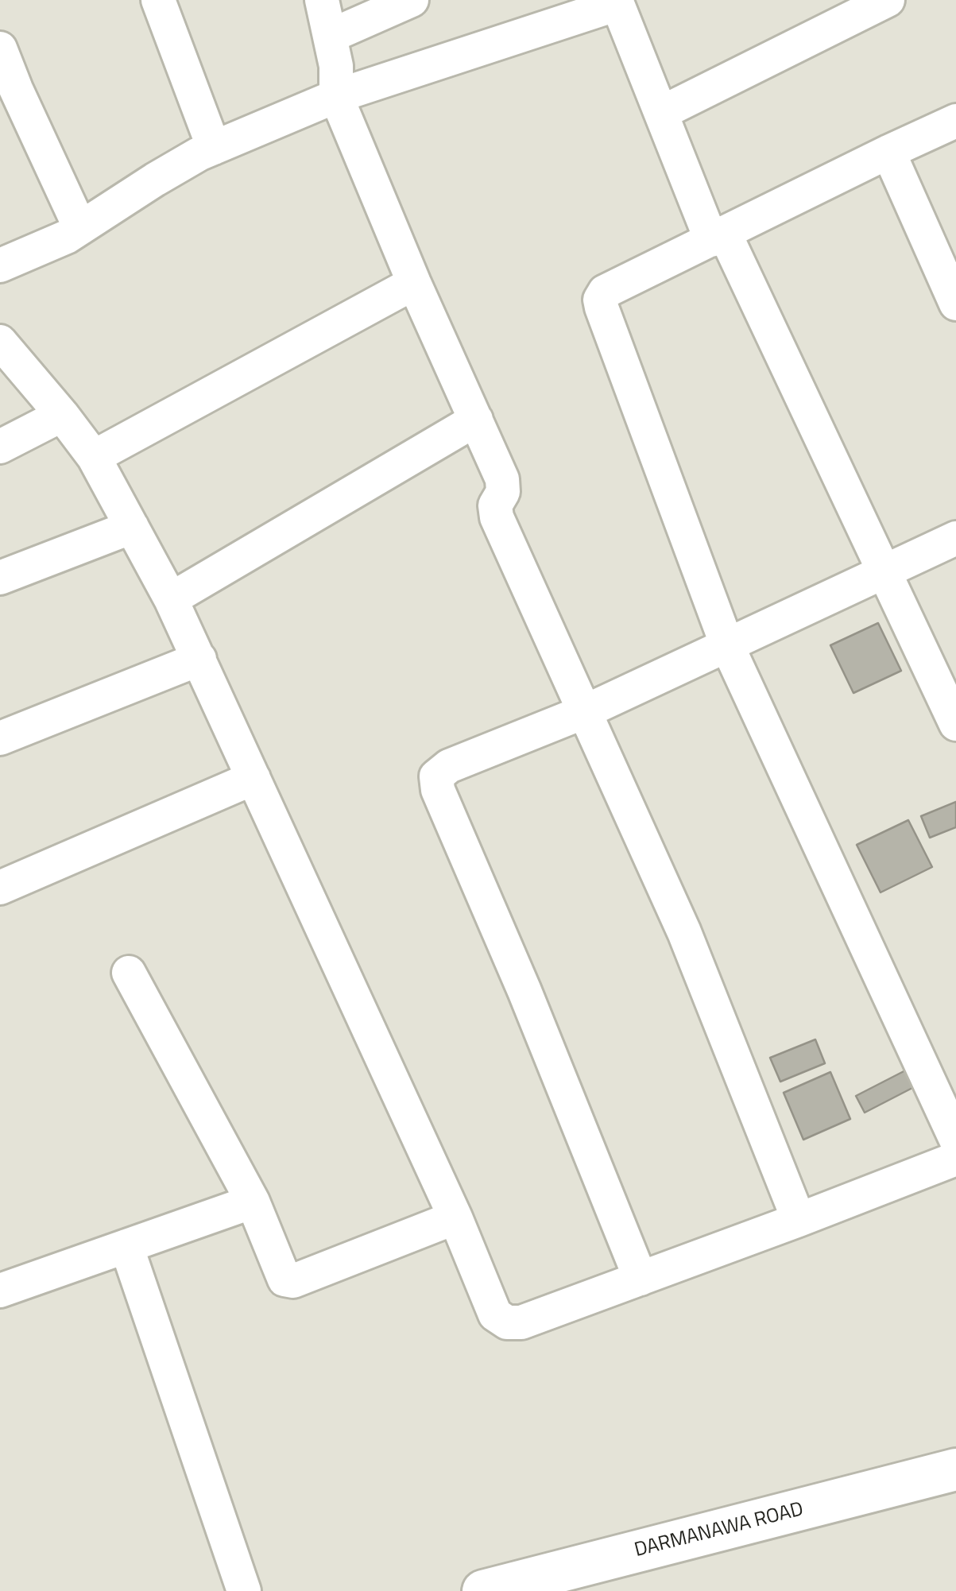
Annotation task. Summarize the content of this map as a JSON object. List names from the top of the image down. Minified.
{"streets":{"street":["DARMANAWA ROAD"]}}
